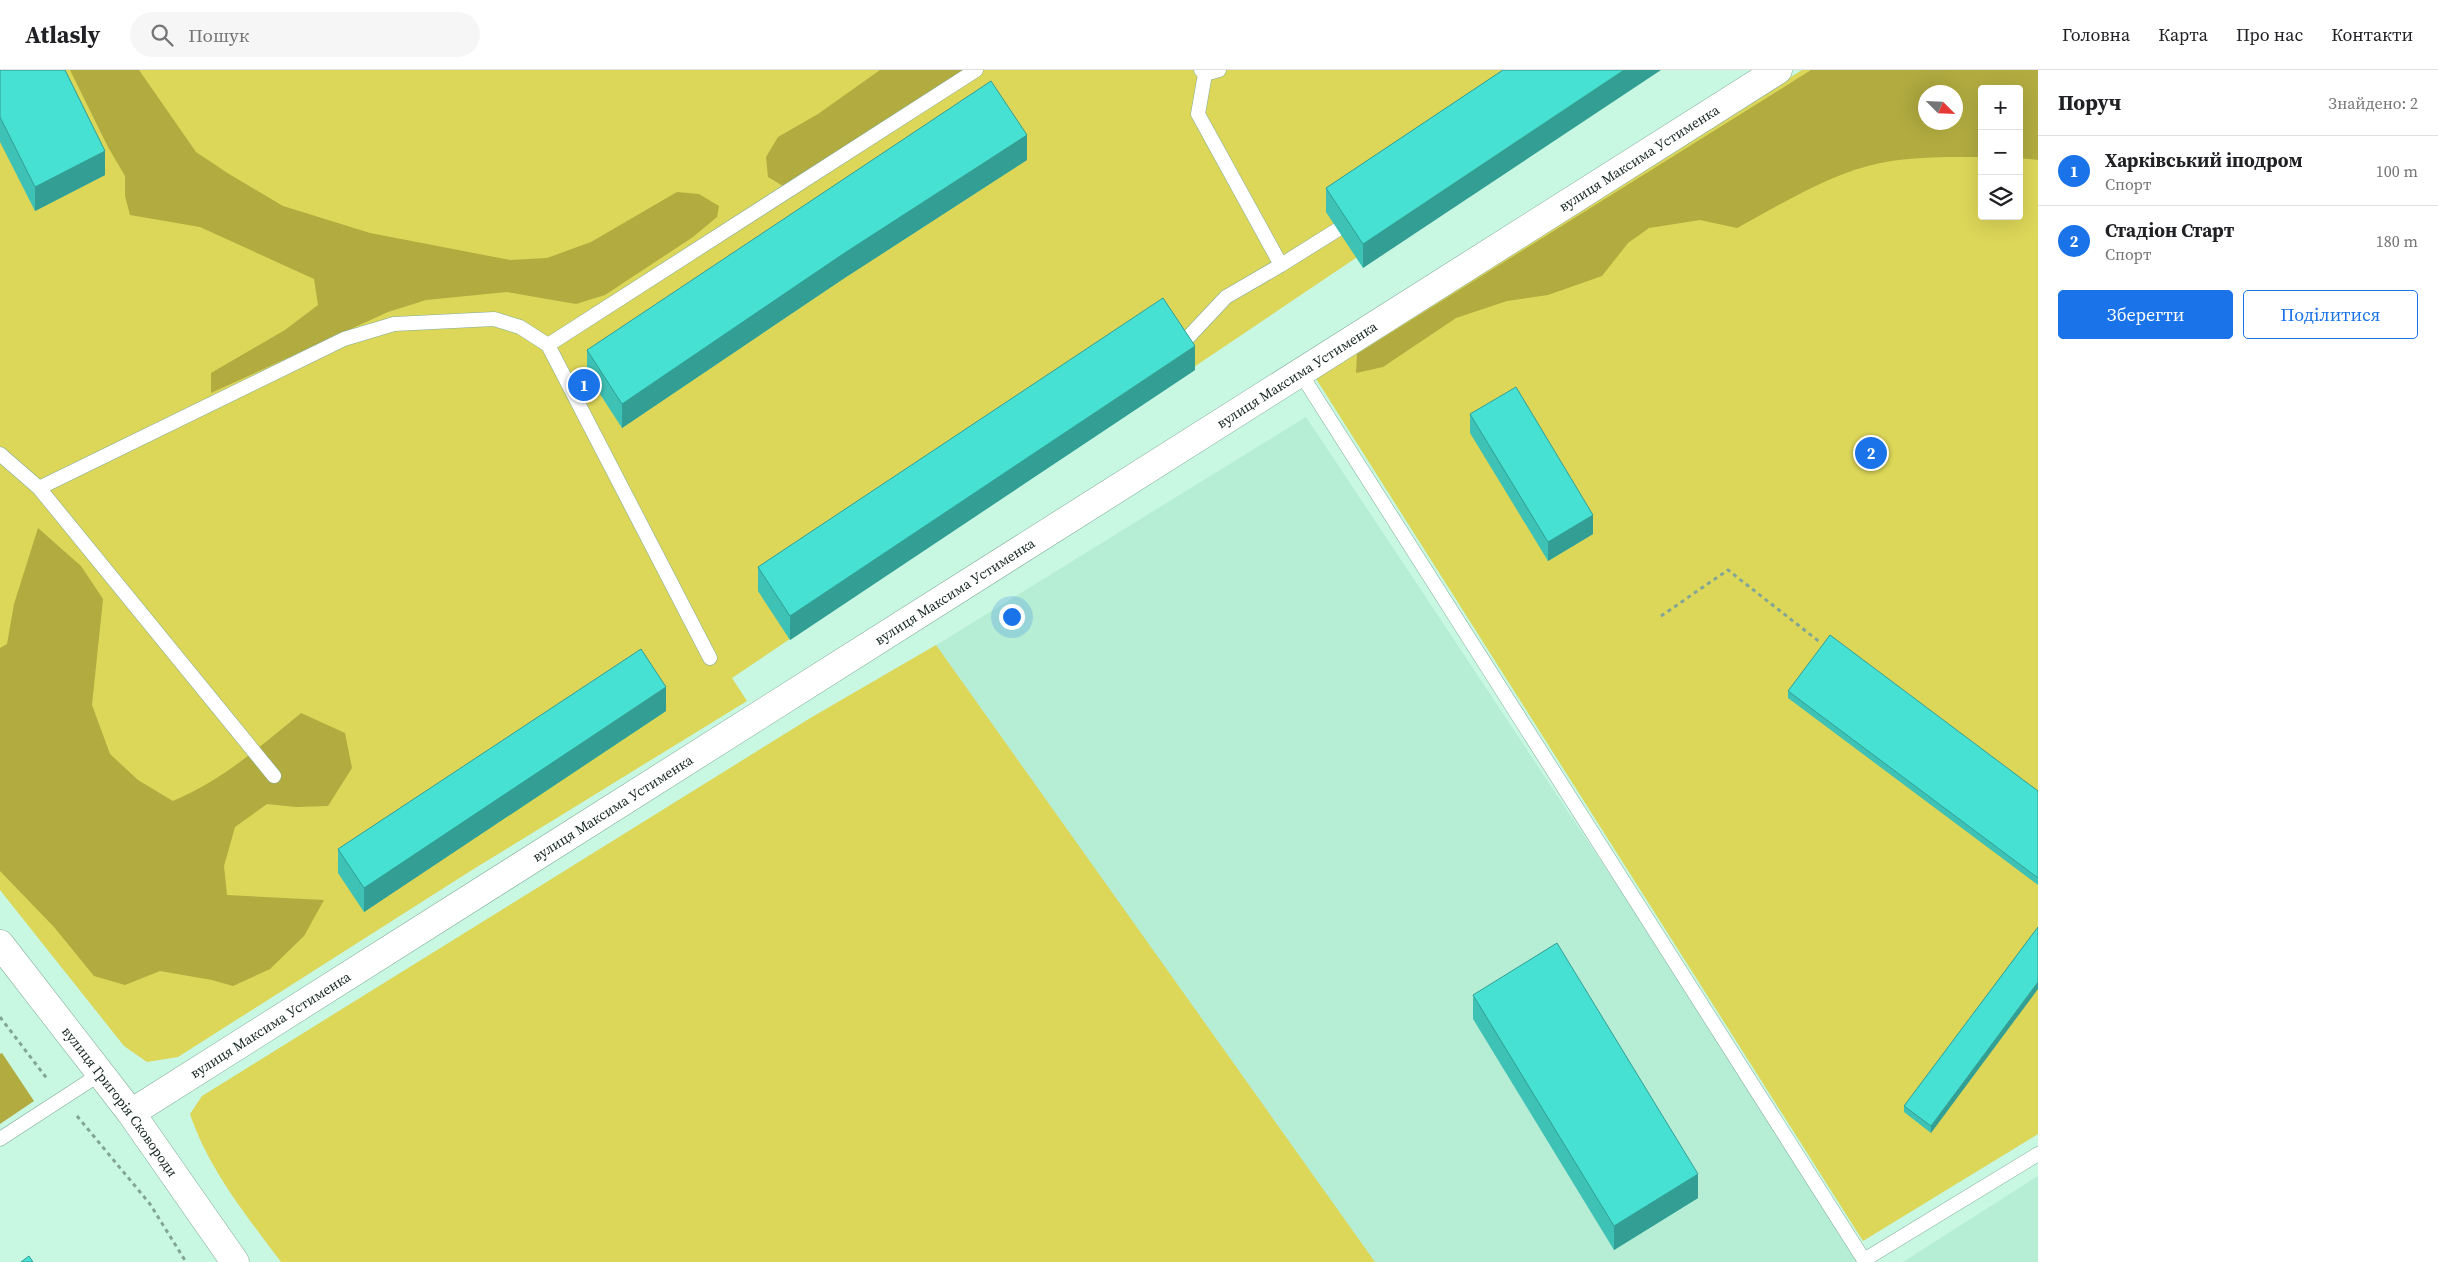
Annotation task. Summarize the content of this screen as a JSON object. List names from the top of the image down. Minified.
{"streets":{"street":["вулиця Максима Устименка","вулиця Григорія Сковороди"]},"crossings":[["вулиця Максима Устименка","вулиця Григорія Сковороди"]],"north":"bottom right","page":{"header":"Atlasly","search":"Пошук","nav":["Головна","Карта","Про нас","Контакти"],"heading":["Поруч","Знайдено: 2"],"map_buttons":["+","−"],"list":[{"mark":"1","name":"Харківський іподром","note":"Спорт","value":"100 m"},{"mark":"2","name":"Стадіон Старт","note":"Спорт","value":"180 m"}],"buttons":["Зберегти","Поділитися"],"pins":["1","2"]}}
